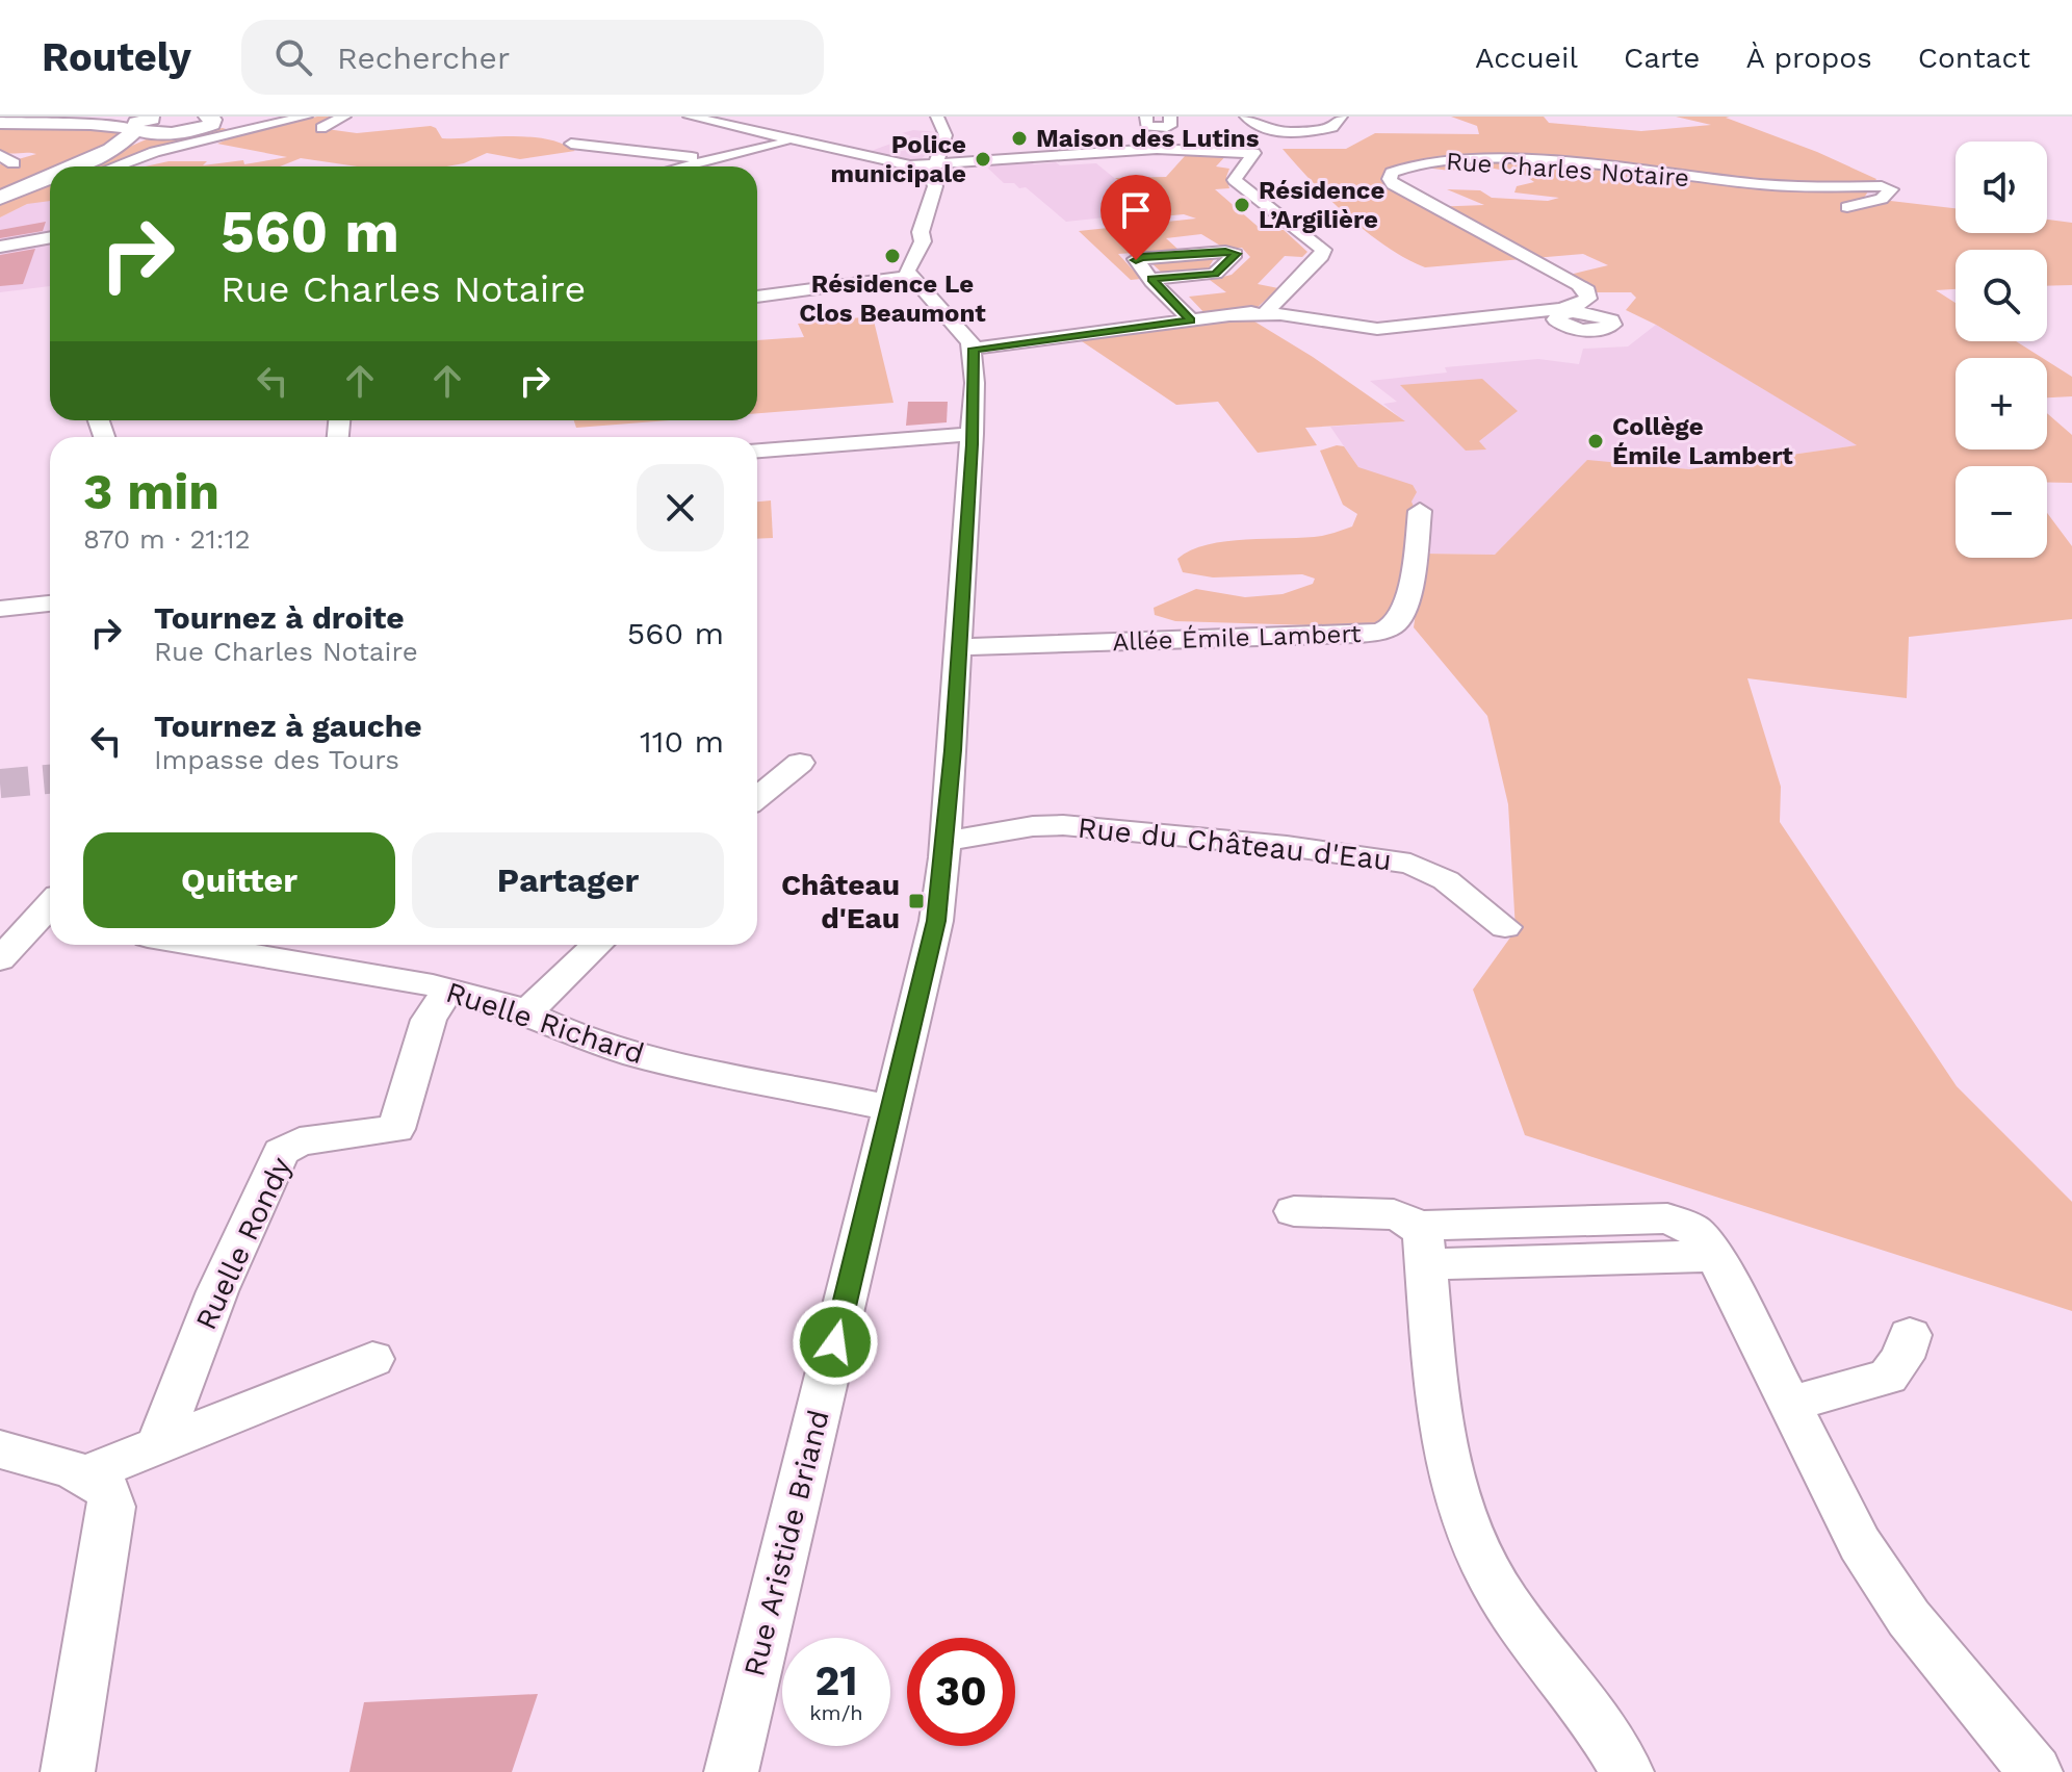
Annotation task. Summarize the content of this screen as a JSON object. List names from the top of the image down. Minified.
{"streets":{"street":["Rue Charles Notaire","Allée Émile Lambert","Rue du Château d'Eau","Ruelle Richard","Ruelle Rondy","Rue Aristide Briand"]},"crossings":[["Rue Charles Notaire","Rue Aristide Briand"],["Allée Émile Lambert","Rue Aristide Briand"],["Rue du Château d'Eau","Rue Aristide Briand"],["Ruelle Richard","Ruelle Rondy"],["Ruelle Richard","Rue Aristide Briand"]],"places":{"other":["Maison des Lutins","Police municipale","Résidence L’Argilière","Résidence Le Clos Beaumont","Collège Émile Lambert"],"transit":["Château d'Eau"]},"page":{"header":"Routely","search":"Rechercher","nav":["Accueil","Carte","À propos","Contact"],"map_buttons":["+","−"],"turn":["560 m","Rue Charles Notaire"],"heading":["3 min","870 m · 21:12"],"list":[{"name":"Tournez à droite","note":"Rue Charles Notaire","value":"560 m"},{"name":"Tournez à gauche","note":"Impasse des Tours","value":"110 m"}],"buttons":["Quitter","Partager"],"speed":"21 km/h","limit":"30"}}
